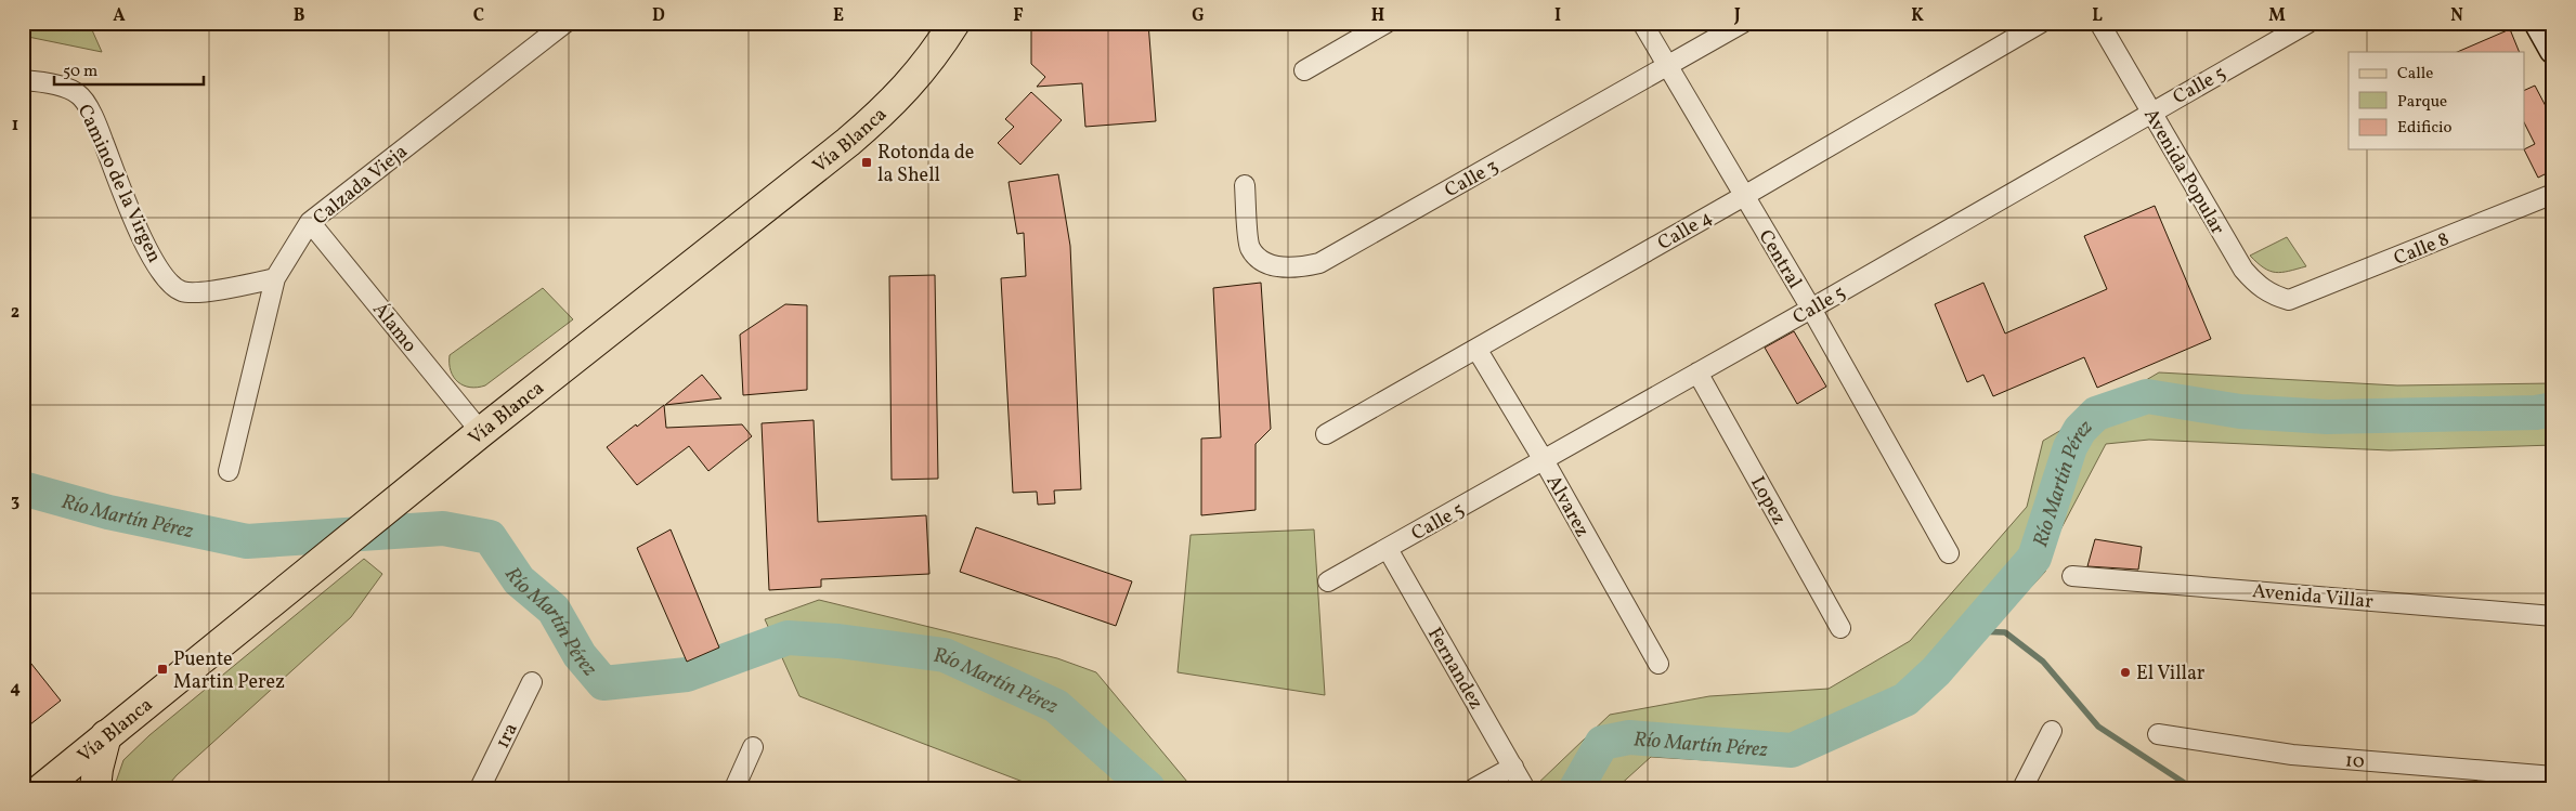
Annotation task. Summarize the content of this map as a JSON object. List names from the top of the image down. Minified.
{"streets":{"main road":["Vía Blanca"],"street":["Calle 5","Avenida Popular","Calle 3","Camino de la Virgen","Calzada Vieja","Calle 4","Calle 8","Central","Álamo","Lopez","Alvarez","Avenida Villar","Fernandez","1ra","10"]},"crossings":[["Calle 5","Avenida Popular"],["Calle 5","Central"],["Calle 5","Lopez"],["Calle 5","Alvarez"],["Calle 5","Fernandez"],["Vía Blanca","Álamo"],["Avenida Popular","Calle 8"],["Calle 3","Central"],["Camino de la Virgen","Calzada Vieja"],["Calzada Vieja","Álamo"],["Calle 4","Central"],["Calle 4","Alvarez"]],"water":["Río Martín Pérez"],"places":{"transit":["Rotonda de la Shell","Puente Martin Perez"],"other":["El Villar"]},"legend":["Calle","Parque","Edificio"],"scale_bar":"50 m","grid":{"columns":["A","B","C","D","E","F","G","H","I","J","K","L","M","N"],"rows":["1","2","3","4"]}}
